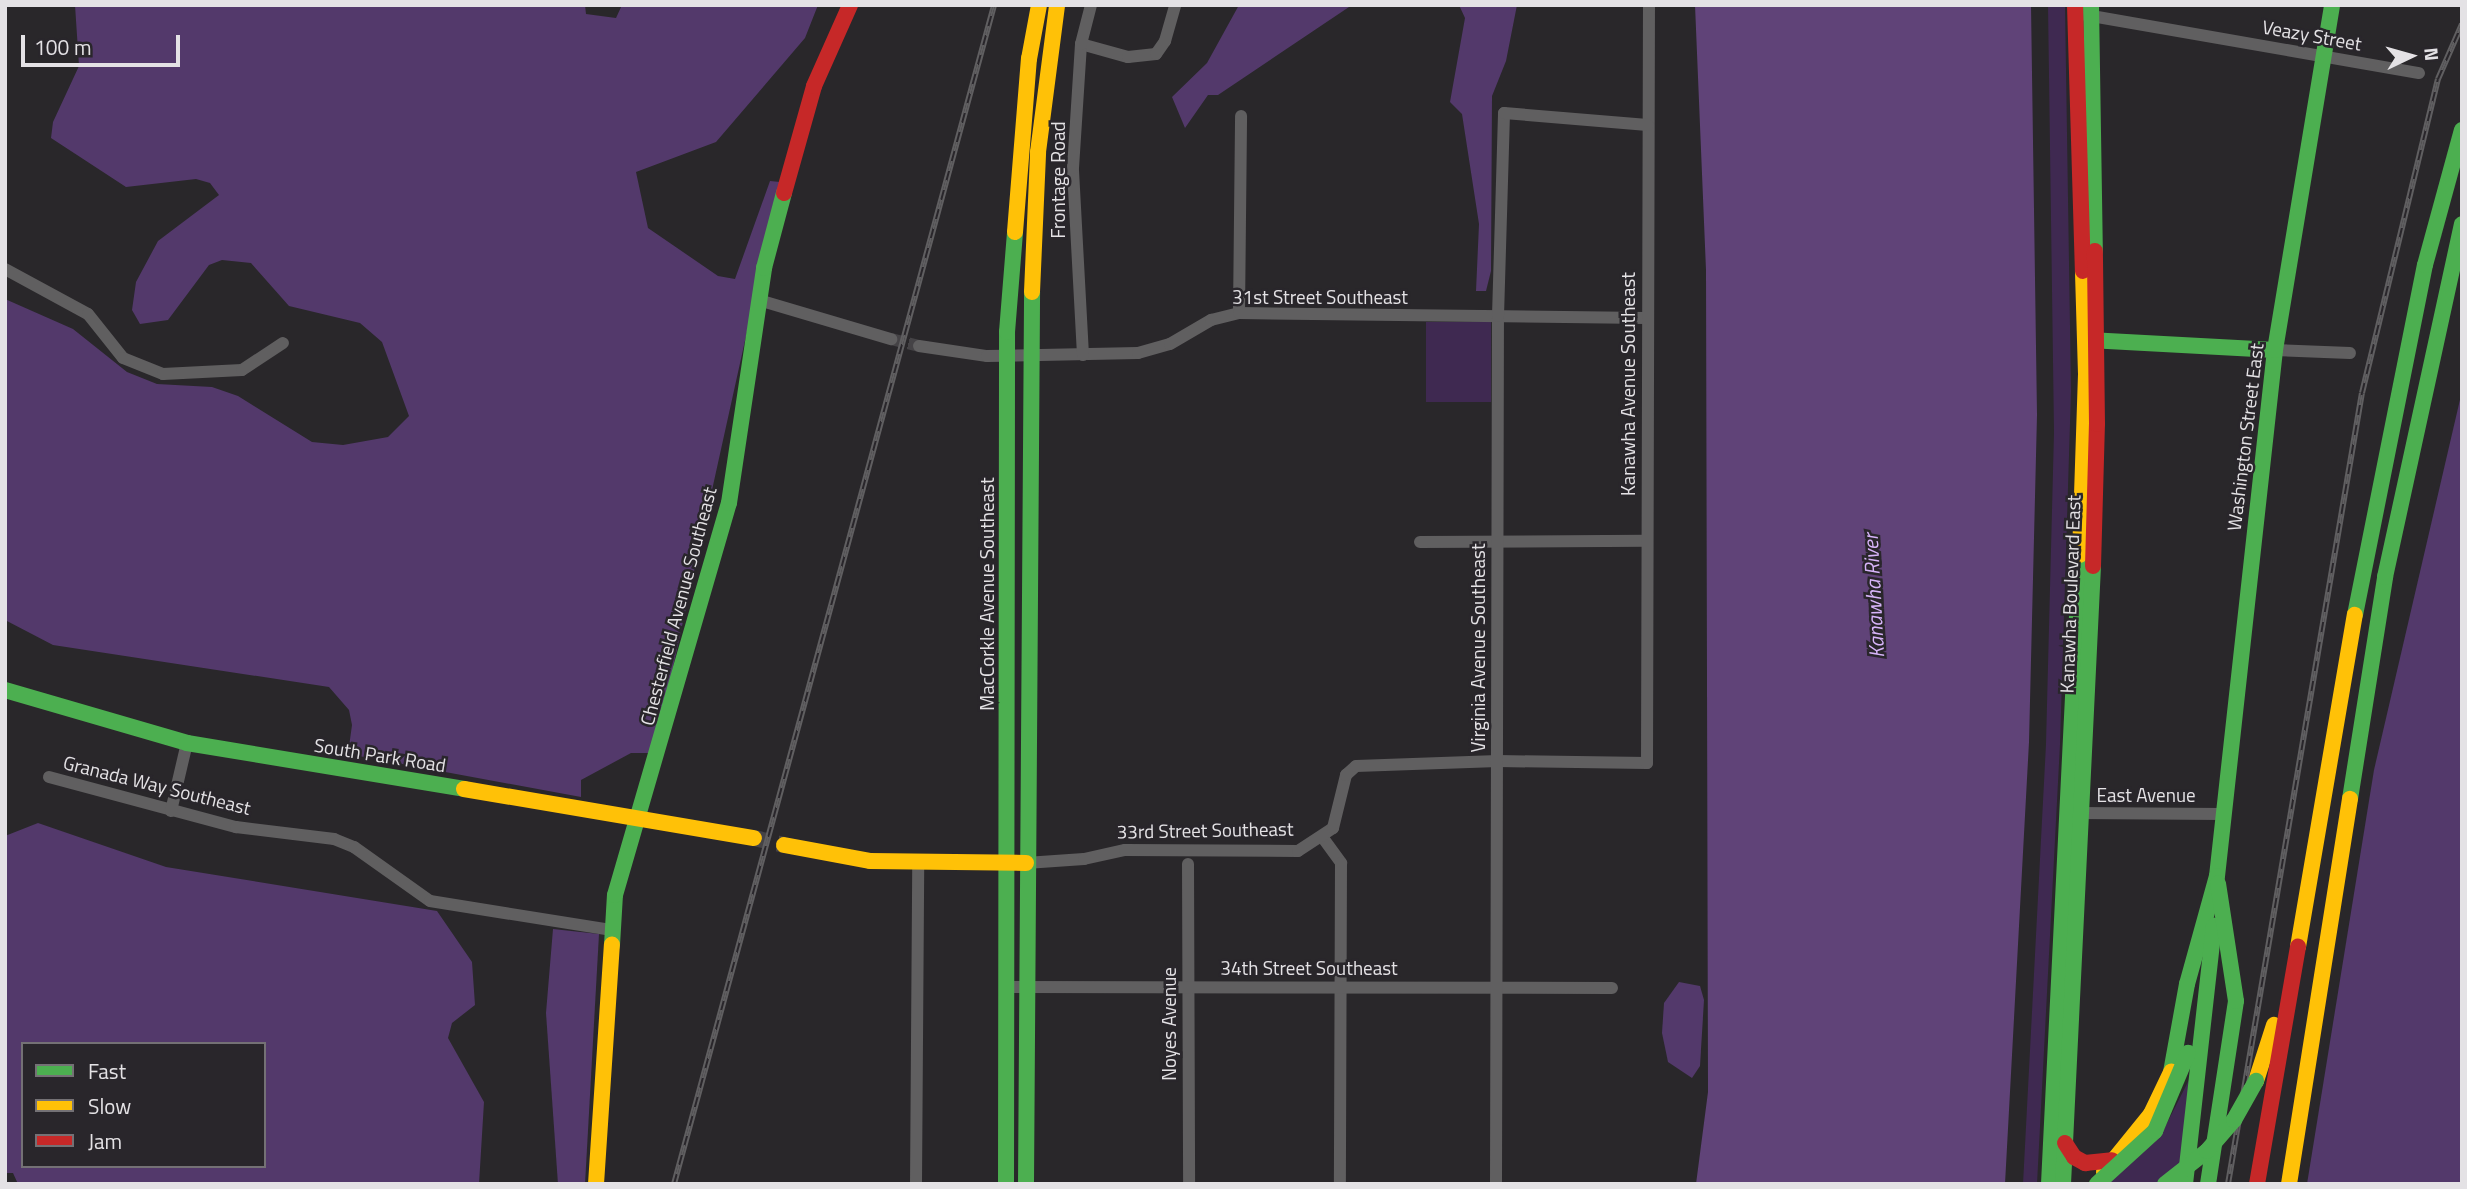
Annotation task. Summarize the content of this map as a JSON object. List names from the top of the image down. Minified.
{"streets":{"main road":["Washington Street East","MacCorkle Avenue Southeast","Kanawha Boulevard East","Chesterfield Avenue Southeast","South Park Road","33rd Street Southeast"],"street":["Veazy Street","Frontage Road","31st Street Southeast","Kanawha Avenue Southeast","Virginia Avenue Southeast","Granada Way Southeast","East Avenue","34th Street Southeast","Noyes Avenue"]},"crossings":[["Veazy Street","Washington Street East"],["Veazy Street","Kanawha Boulevard East"],["Frontage Road","31st Street Southeast"],["31st Street Southeast","Kanawha Avenue Southeast"],["31st Street Southeast","MacCorkle Avenue Southeast"],["31st Street Southeast","Virginia Avenue Southeast"],["Kanawha Avenue Southeast","Virginia Avenue Southeast"],["Washington Street East","East Avenue"],["MacCorkle Avenue Southeast","33rd Street Southeast"],["MacCorkle Avenue Southeast","34th Street Southeast"],["Kanawha Boulevard East","East Avenue"],["Chesterfield Avenue Southeast","South Park Road"],["Chesterfield Avenue Southeast","Granada Way Southeast"],["Virginia Avenue Southeast","34th Street Southeast"],["34th Street Southeast","Noyes Avenue"]],"water":["Kanawha River"],"legend":["Fast","Slow","Jam"],"scale_bar":"100 m","north":"right"}
